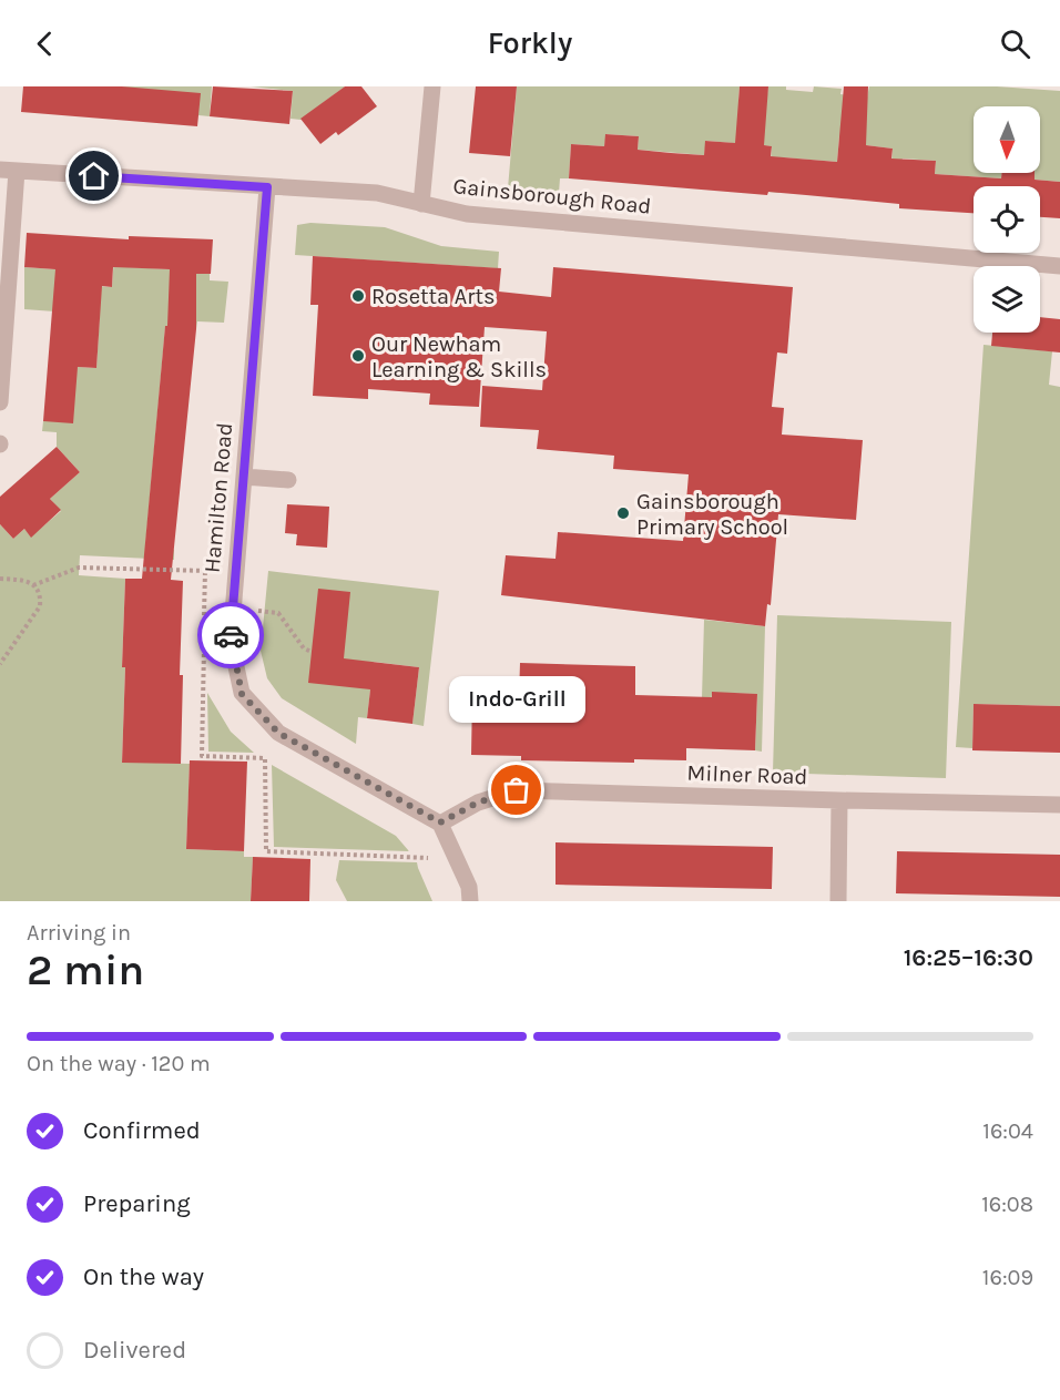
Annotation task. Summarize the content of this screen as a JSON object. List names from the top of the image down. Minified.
{"streets":{"street":["Gainsborough Road","Hamilton Road","Milner Road"]},"crossings":[["Gainsborough Road","Hamilton Road"],["Hamilton Road","Milner Road"]],"places":["Rosetta Arts","Our Newham Learning & Skills","Gainsborough Primary School","Indo-Grill"],"north":"bottom","page":{"header":"Forkly","bubble":"Indo-Grill","heading":["2 min","Arriving in","16:25–16:30"],"bar":"On the way · 120 m","list":[["Confirmed","16:04"],["Preparing","16:08"],["On the way","16:09"],"Delivered"]}}
